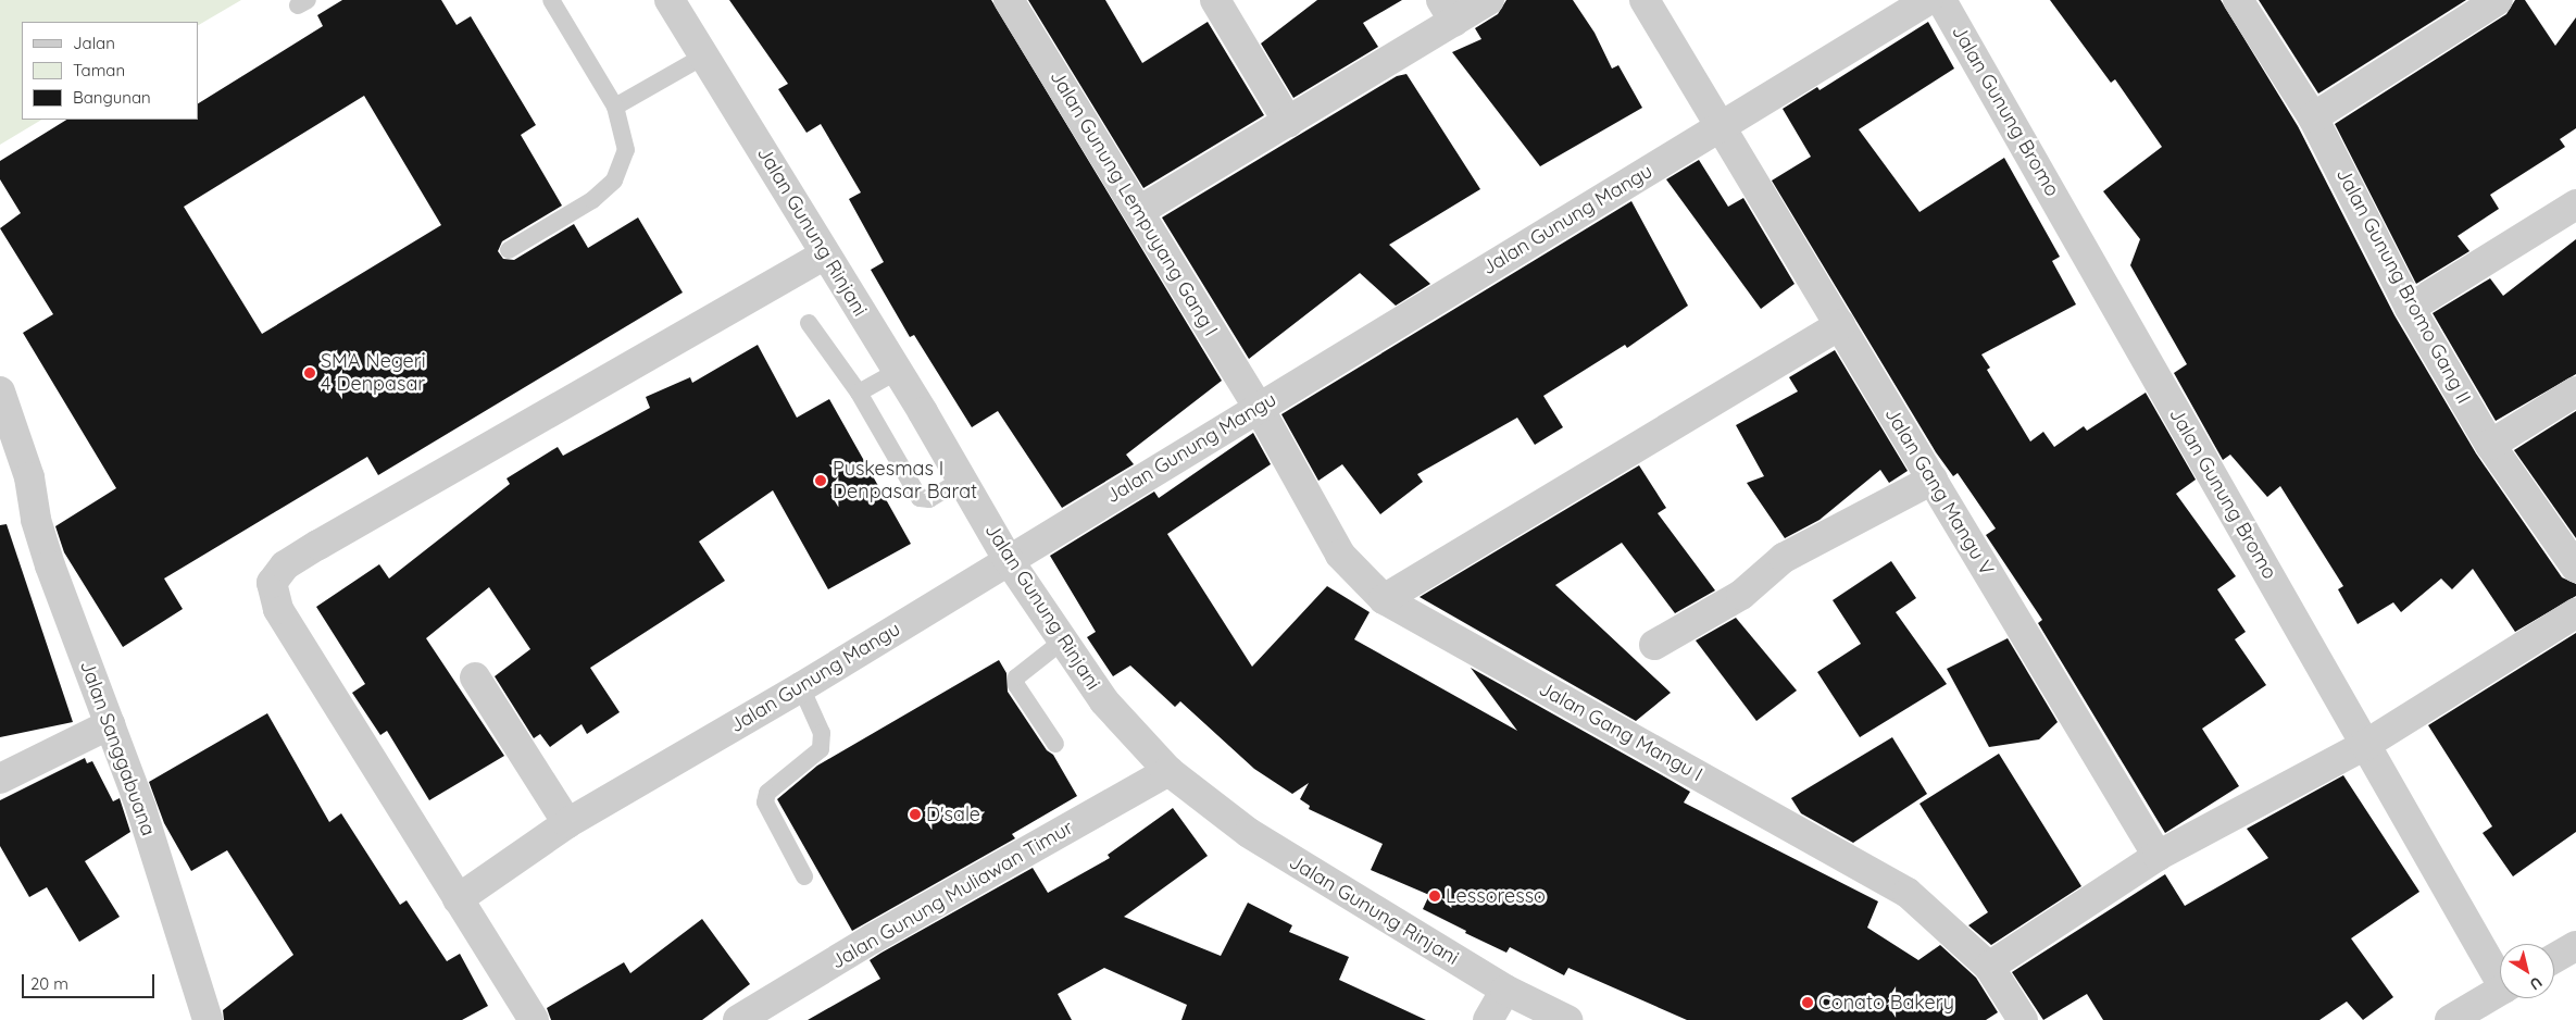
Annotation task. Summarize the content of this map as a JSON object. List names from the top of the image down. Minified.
{"streets":{"street":["Jalan Gunung Bromo","Jalan Gunung Lempuyang Gang I","Jalan Gunung Mangu","Jalan Gunung Rinjani","Jalan Gunung Bromo Gang II","Jalan Gang Mangu V","Jalan Gang Mangu I","Jalan Sanggabuana","Jalan Gunung Muliawan Timur"]},"crossings":[["Jalan Gunung Lempuyang Gang I","Jalan Gunung Mangu"],["Jalan Gunung Lempuyang Gang I","Jalan Gang Mangu I"],["Jalan Gunung Mangu","Jalan Gunung Rinjani"],["Jalan Gunung Mangu","Jalan Gang Mangu V"],["Jalan Gunung Mangu","Jalan Gang Mangu I"],["Jalan Gunung Rinjani","Jalan Gunung Muliawan Timur"]],"places":["SMA Negeri 4 Denpasar","Puskesmas I Denpasar Barat","D'sale","Lessoresso","Conato Bakery"],"legend":["Jalan","Taman","Bangunan"],"scale_bar":"20 m","north":"bottom right"}
